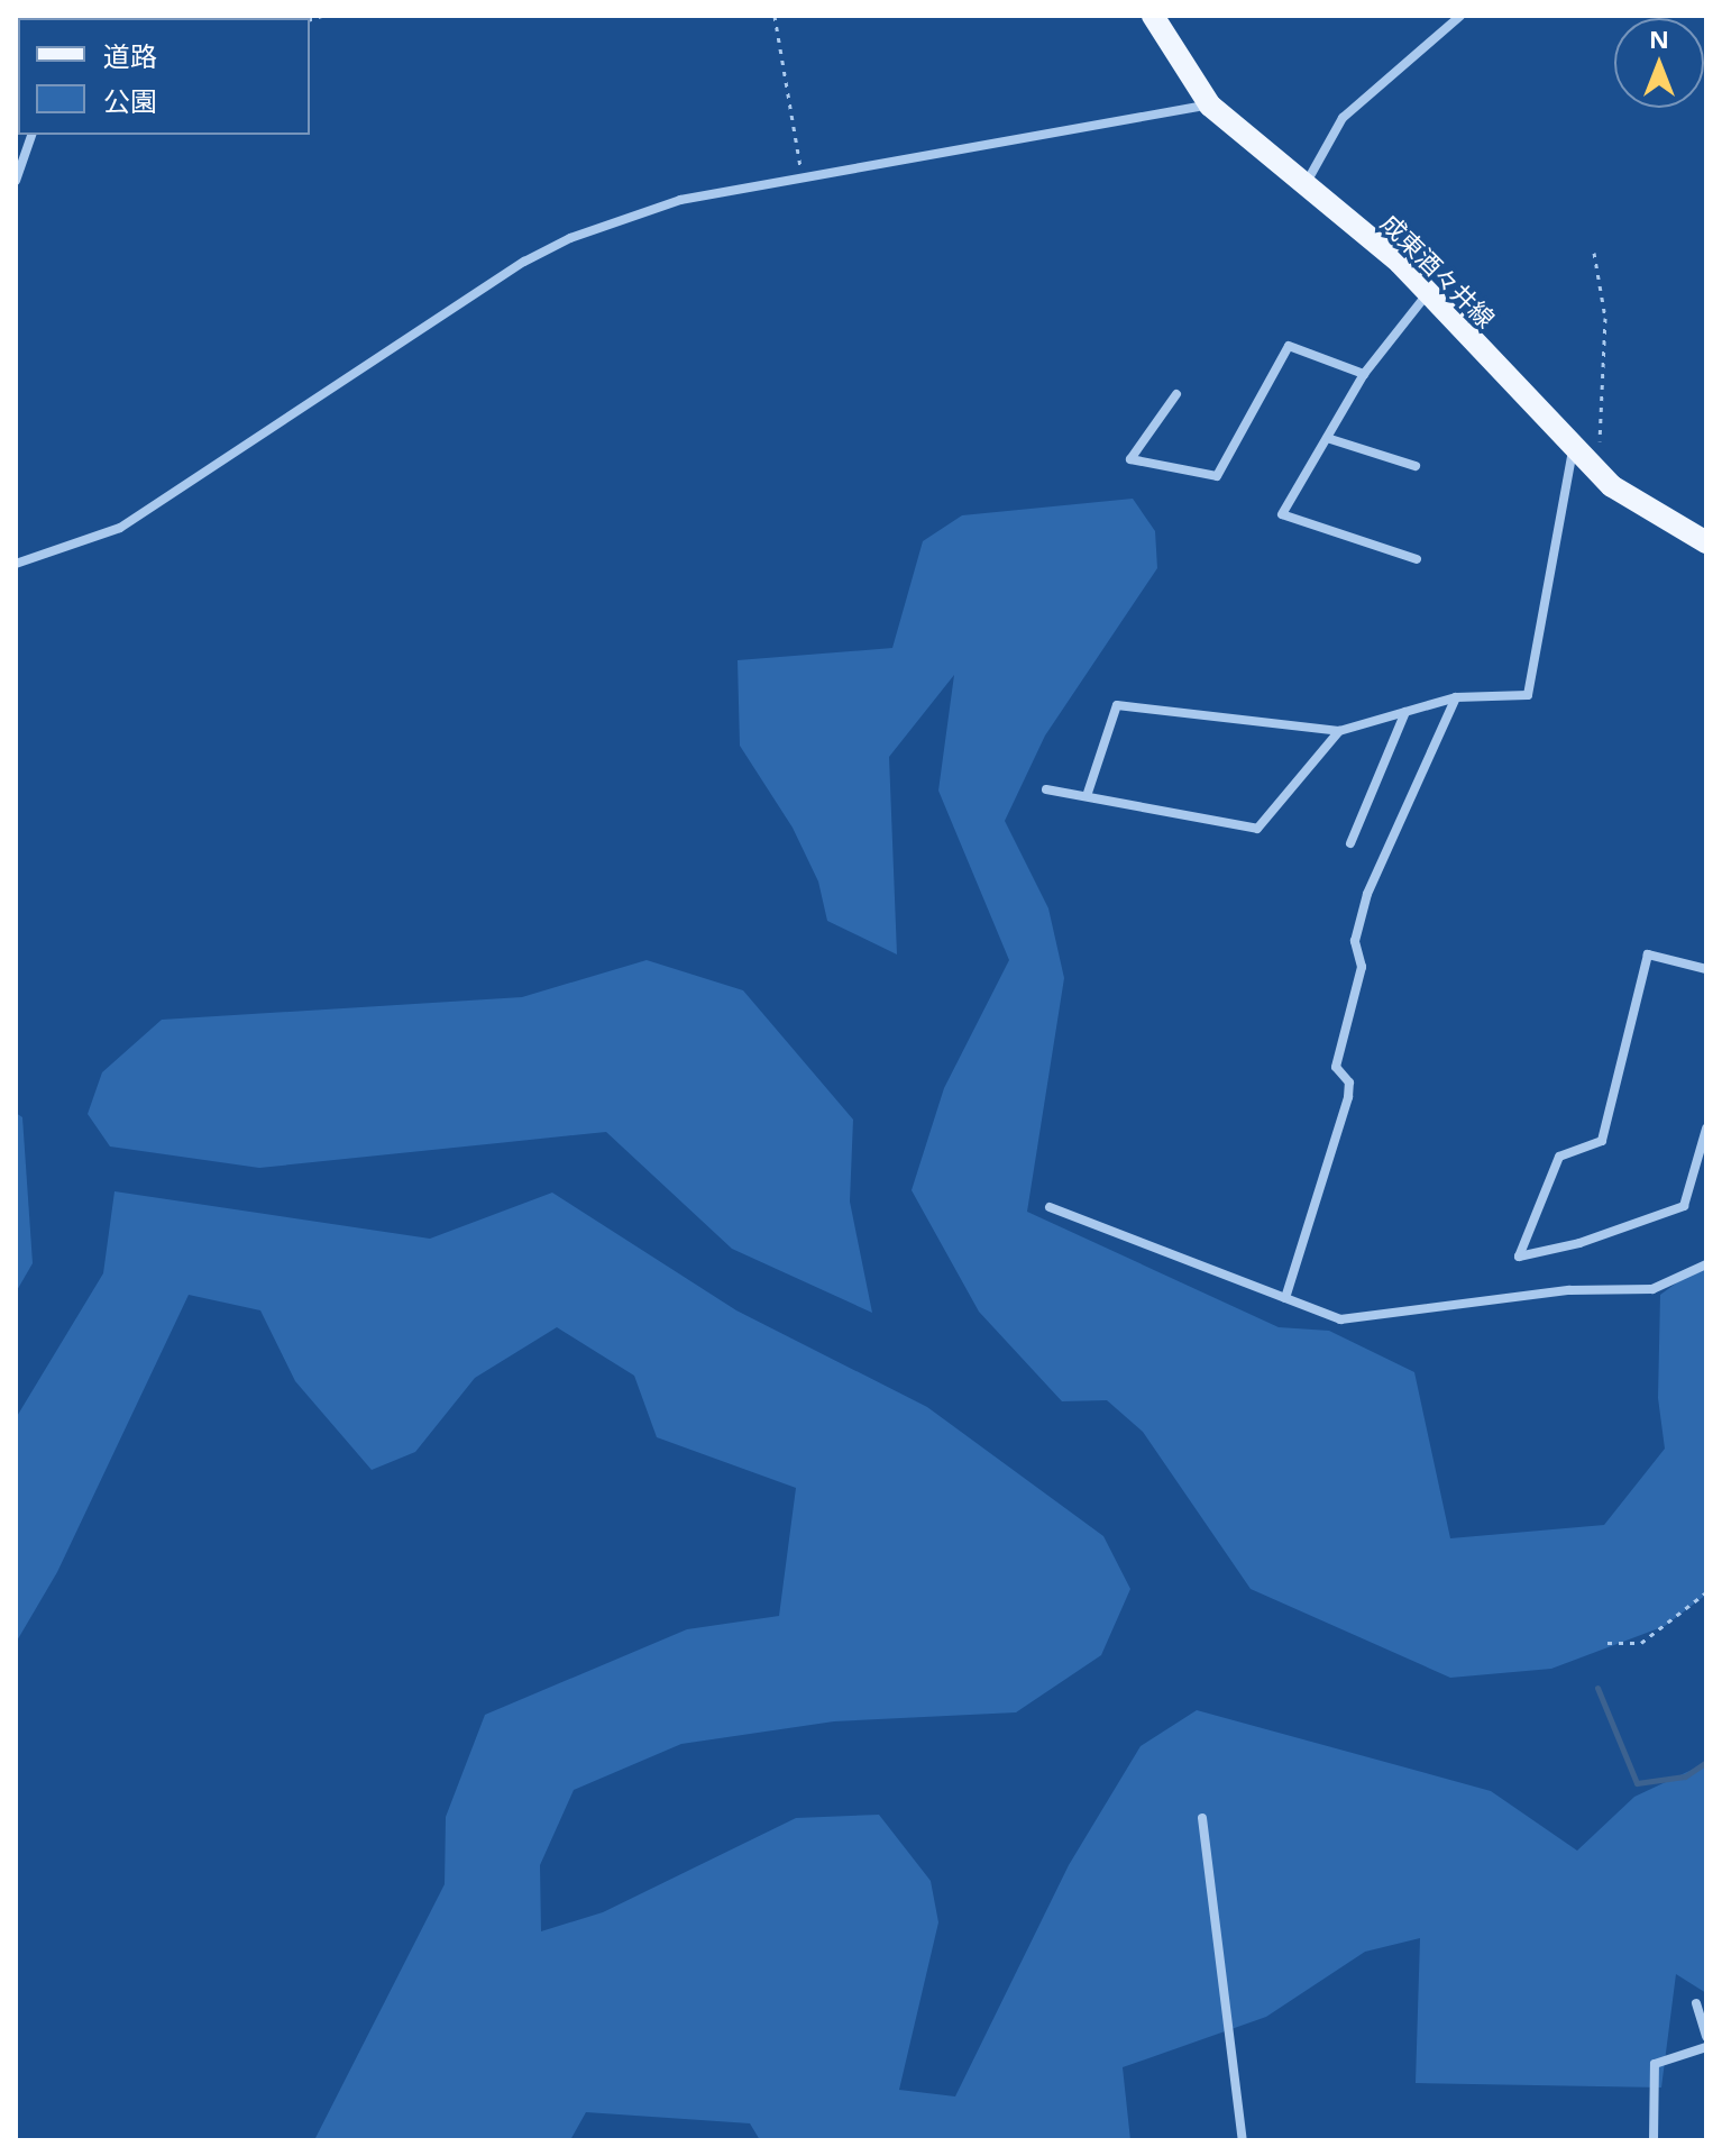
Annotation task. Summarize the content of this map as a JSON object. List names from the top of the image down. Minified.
{"streets":{"main road":["成東酒々井線"]},"legend":["道路","公園"],"north":"top"}
